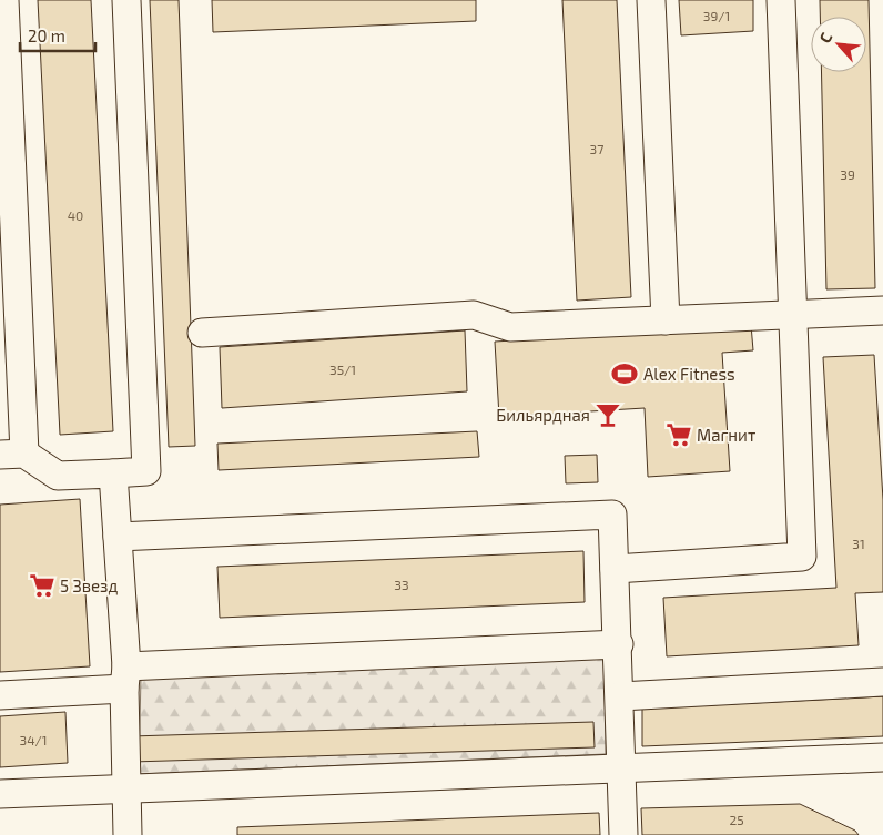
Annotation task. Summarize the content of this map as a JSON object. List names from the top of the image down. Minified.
{"places":{"sports":["Alex Fitness"],"bar":["Бильярдная"],"supermarket":["Магнит","5 Звезд"]},"house_numbers":["39/1","37","39","40","35/1","31","33","34/1","25"],"scale_bar":"20 m","north":"top left"}
